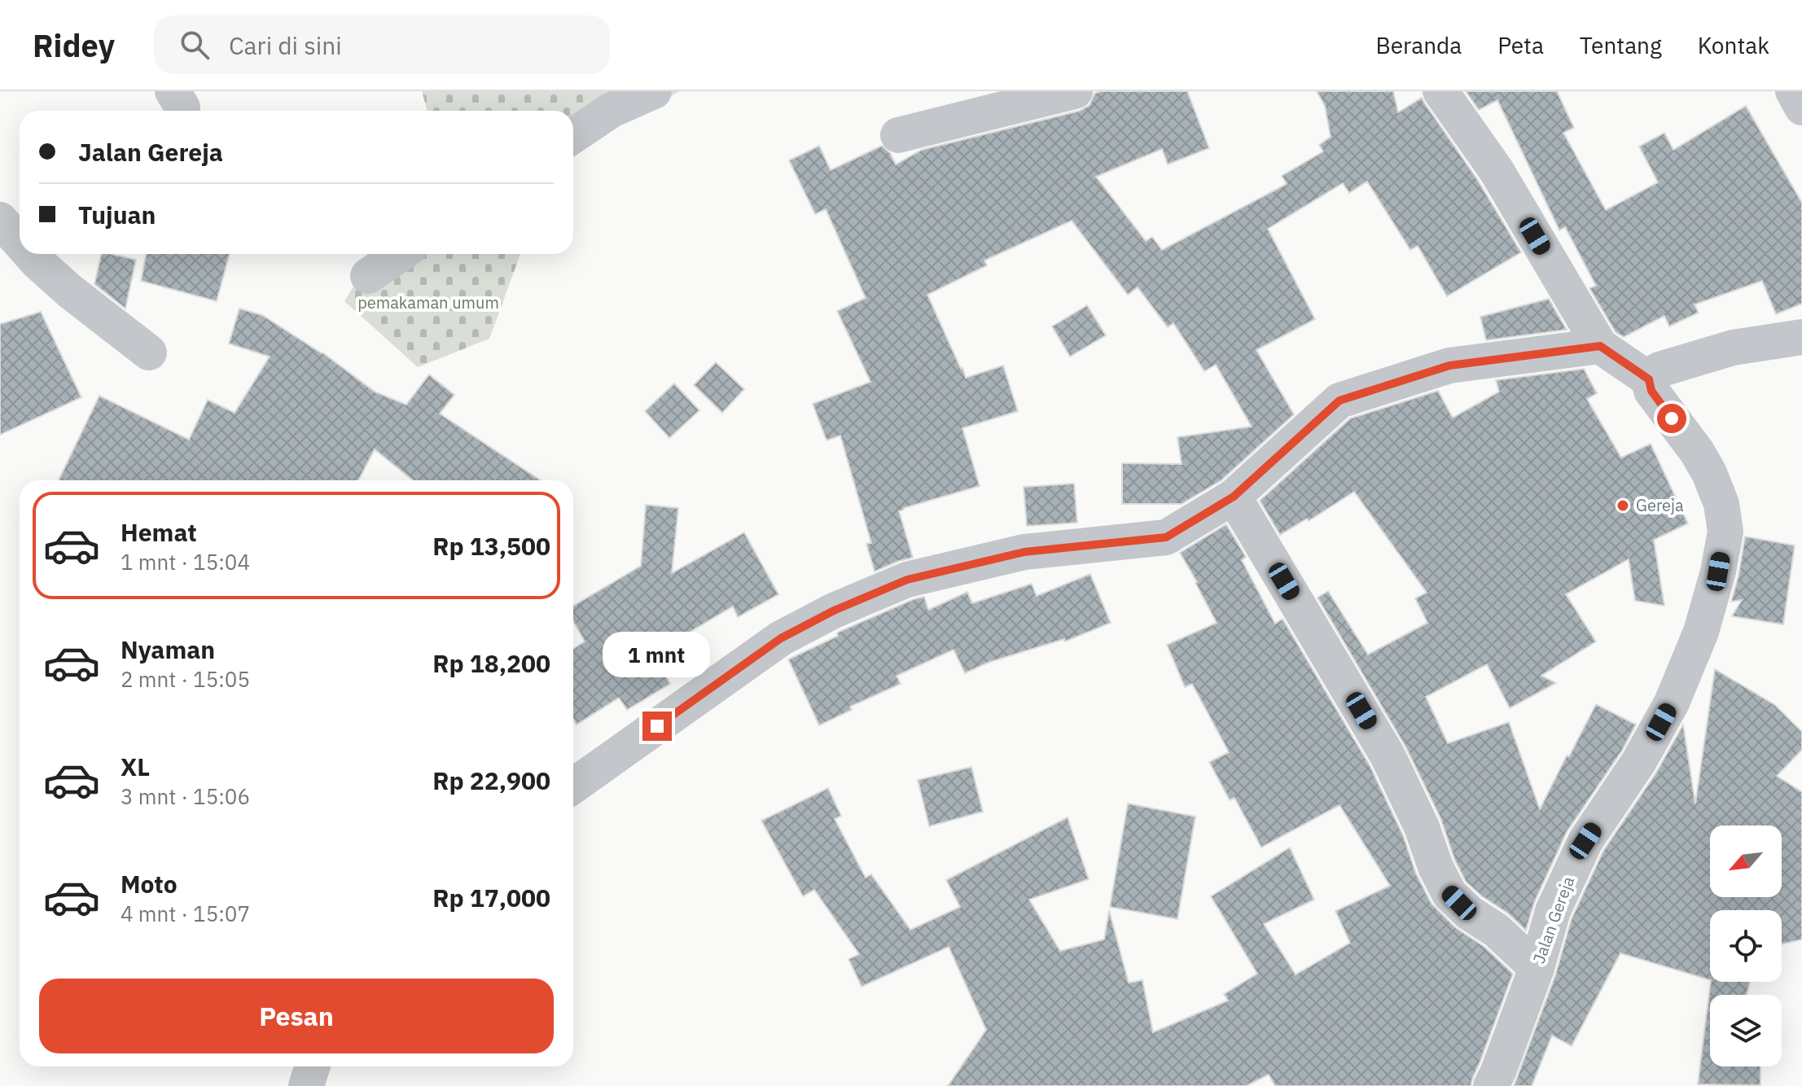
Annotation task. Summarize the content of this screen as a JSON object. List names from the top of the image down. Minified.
{"streets":{"street":["Jalan Gereja"]},"parks":["pemakaman umum"],"places":["Gereja"],"north":"bottom left","page":{"header":"Ridey","search":"Cari di sini","nav":["Beranda","Peta","Tentang","Kontak"],"banner":["Jalan Gereja","Tujuan"],"list":[{"name":"Hemat","note":"1 mnt · 15:04","value":"Rp 13,500"},{"name":"Nyaman","note":"2 mnt · 15:05","value":"Rp 18,200"},{"name":"XL","note":"3 mnt · 15:06","value":"Rp 22,900"},{"name":"Moto","note":"4 mnt · 15:07","value":"Rp 17,000"}],"bubble":"1 mnt","buttons":"Pesan"}}
